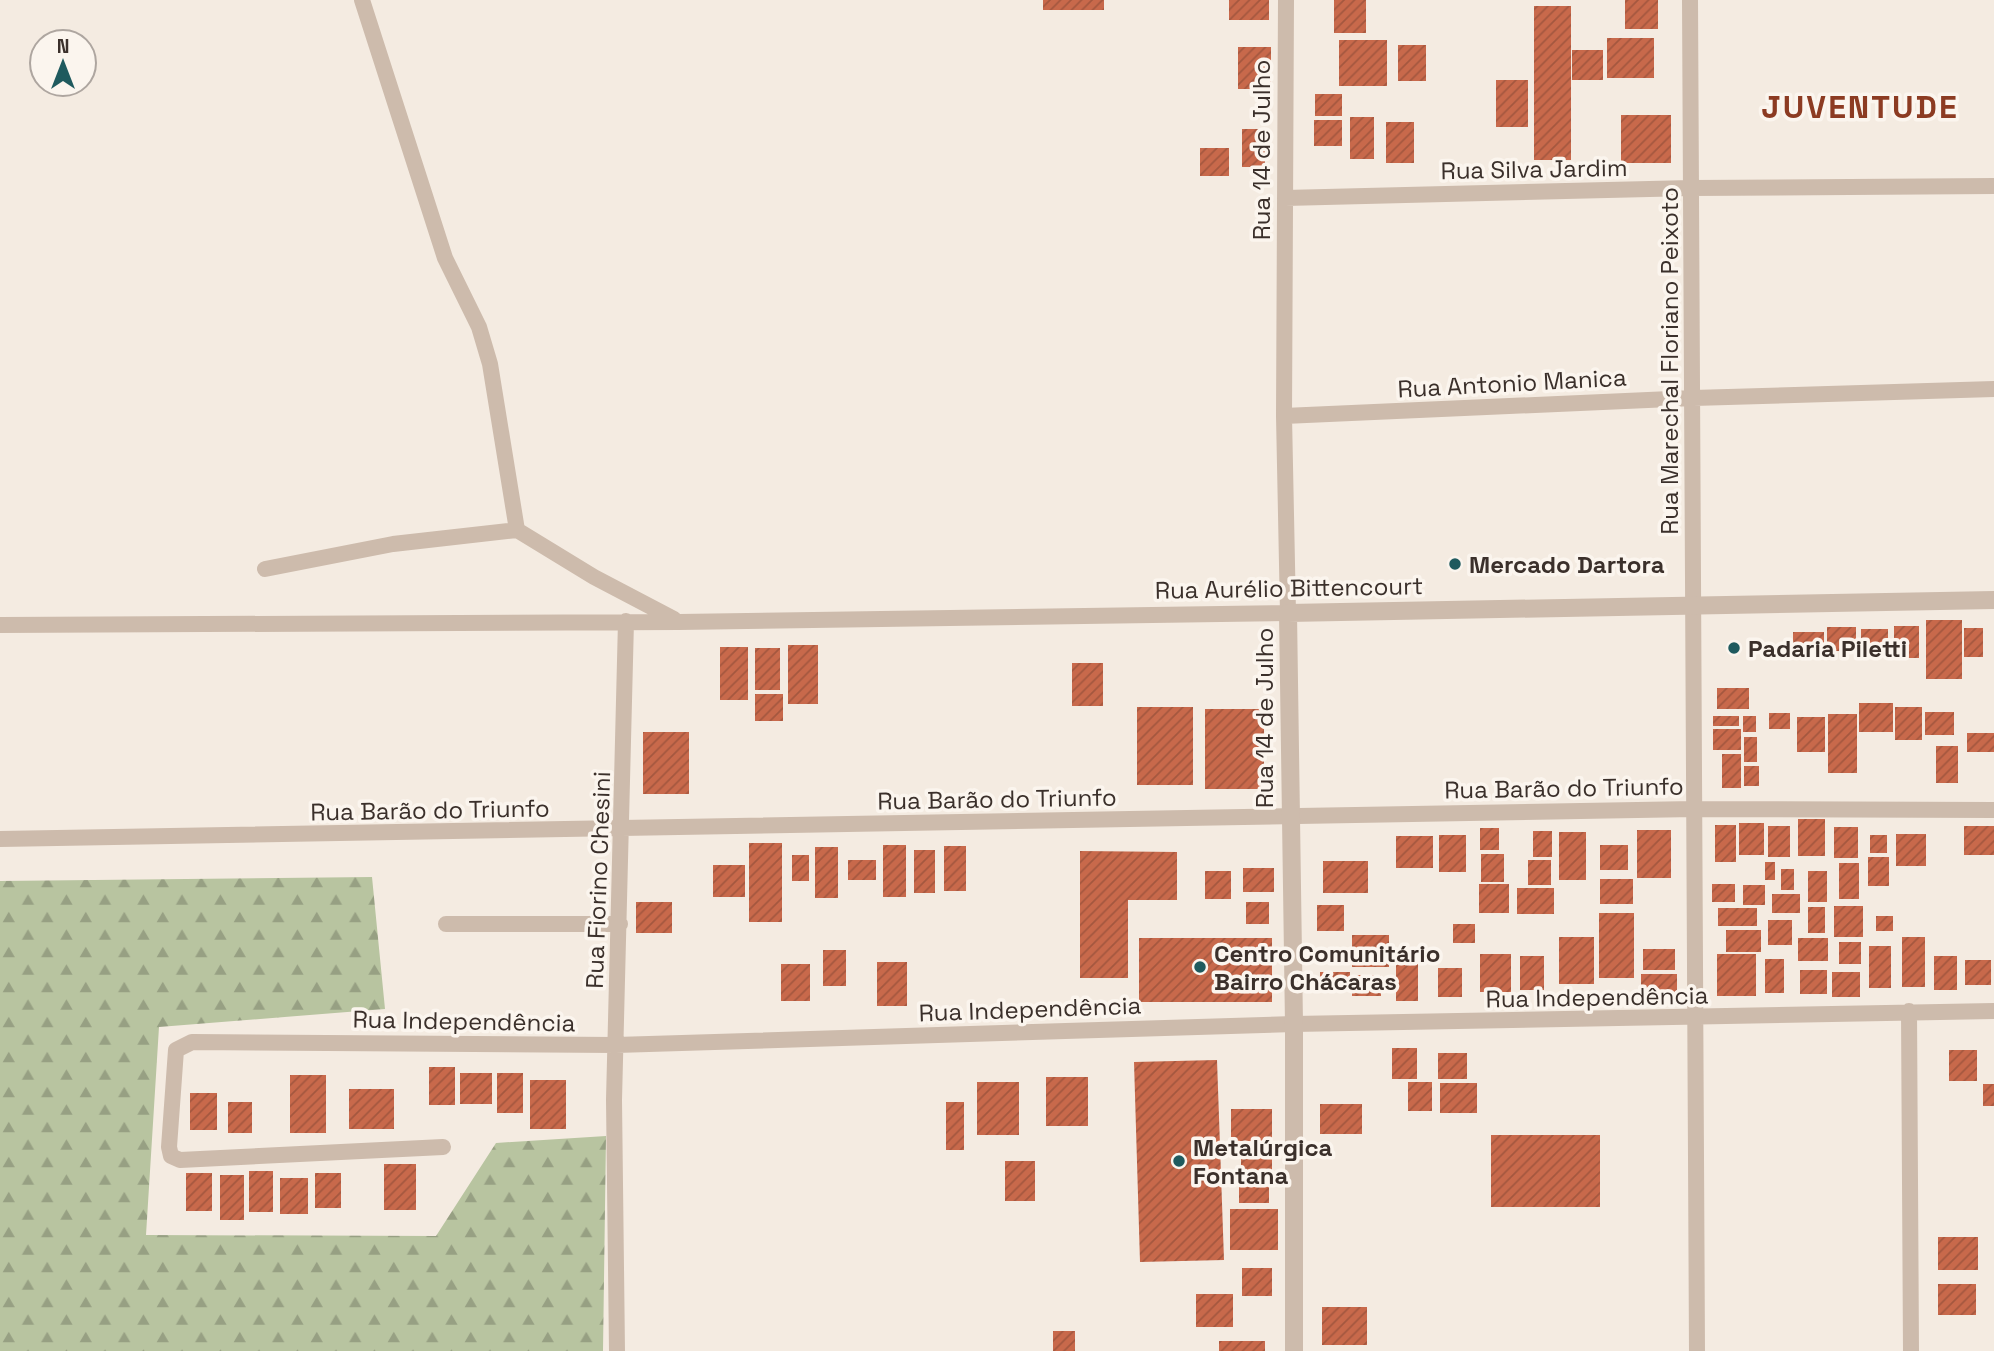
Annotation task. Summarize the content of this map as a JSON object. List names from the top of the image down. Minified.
{"streets":{"street":["Rua 14 de Julho","Rua Silva Jardim","Rua Marechal Floriano Peixoto","Rua Antonio Manica","Rua Aurélio Bittencourt","Rua Barão do Triunfo","Rua Fiorino Chesini","Rua Independência"]},"crossings":[["Rua 14 de Julho","Rua Silva Jardim"],["Rua 14 de Julho","Rua Antonio Manica"],["Rua 14 de Julho","Rua Aurélio Bittencourt"],["Rua 14 de Julho","Rua Barão do Triunfo"],["Rua 14 de Julho","Rua Independência"],["Rua Silva Jardim","Rua Marechal Floriano Peixoto"],["Rua Marechal Floriano Peixoto","Rua Antonio Manica"],["Rua Marechal Floriano Peixoto","Rua Aurélio Bittencourt"],["Rua Marechal Floriano Peixoto","Rua Barão do Triunfo"],["Rua Marechal Floriano Peixoto","Rua Independência"],["Rua Aurélio Bittencourt","Rua Fiorino Chesini"],["Rua Barão do Triunfo","Rua Fiorino Chesini"],["Rua Fiorino Chesini","Rua Independência"]],"districts":["JUVENTUDE"],"places":["Mercado Dartora","Padaria Piletti","Centro Comunitário Bairro Chácaras","Metalúrgica Fontana"],"north":"top"}
